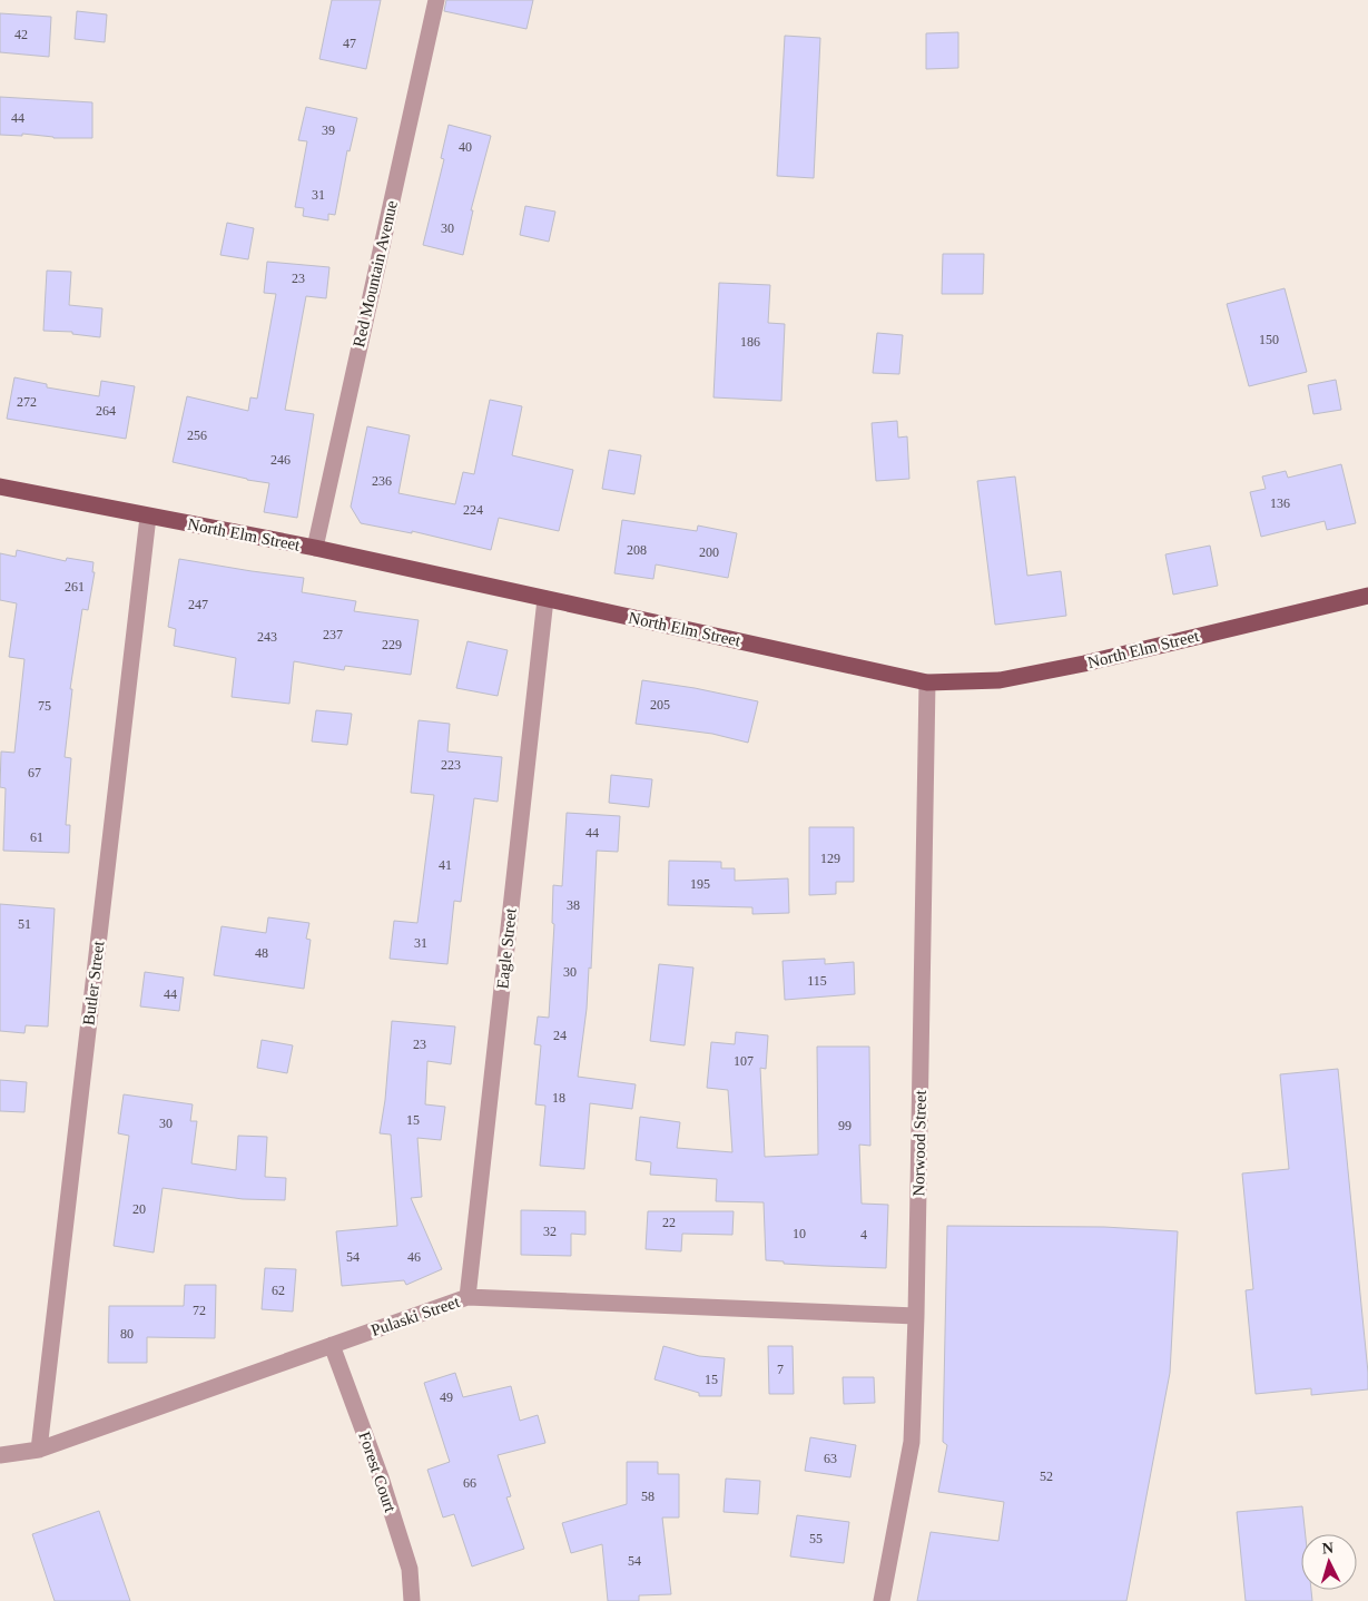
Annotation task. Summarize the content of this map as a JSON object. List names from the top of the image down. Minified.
{"streets":{"main road":["North Elm Street"],"street":["Red Mountain Avenue","Eagle Street","Butler Street","Norwood Street","Pulaski Street","Forest Court"]},"crossings":[["Red Mountain Avenue","North Elm Street"],["North Elm Street","Eagle Street"],["North Elm Street","Butler Street"],["North Elm Street","Norwood Street"],["Eagle Street","Pulaski Street"],["Butler Street","Pulaski Street"],["Norwood Street","Pulaski Street"],["Pulaski Street","Forest Court"]],"house_numbers":["42","47","44","39","40","31","30","23","150","186","272","264","256","246","236","136","224","208","200","261","247","237","243","229","205","75","223","67","44","61","129","41","195","38","51","31","48","30","115","44","24","23","107","18","15","30","99","20","22","32","10","4","54","46","62","72","80","7","15","49","63","52","66","58","55","54"],"north":"top"}
